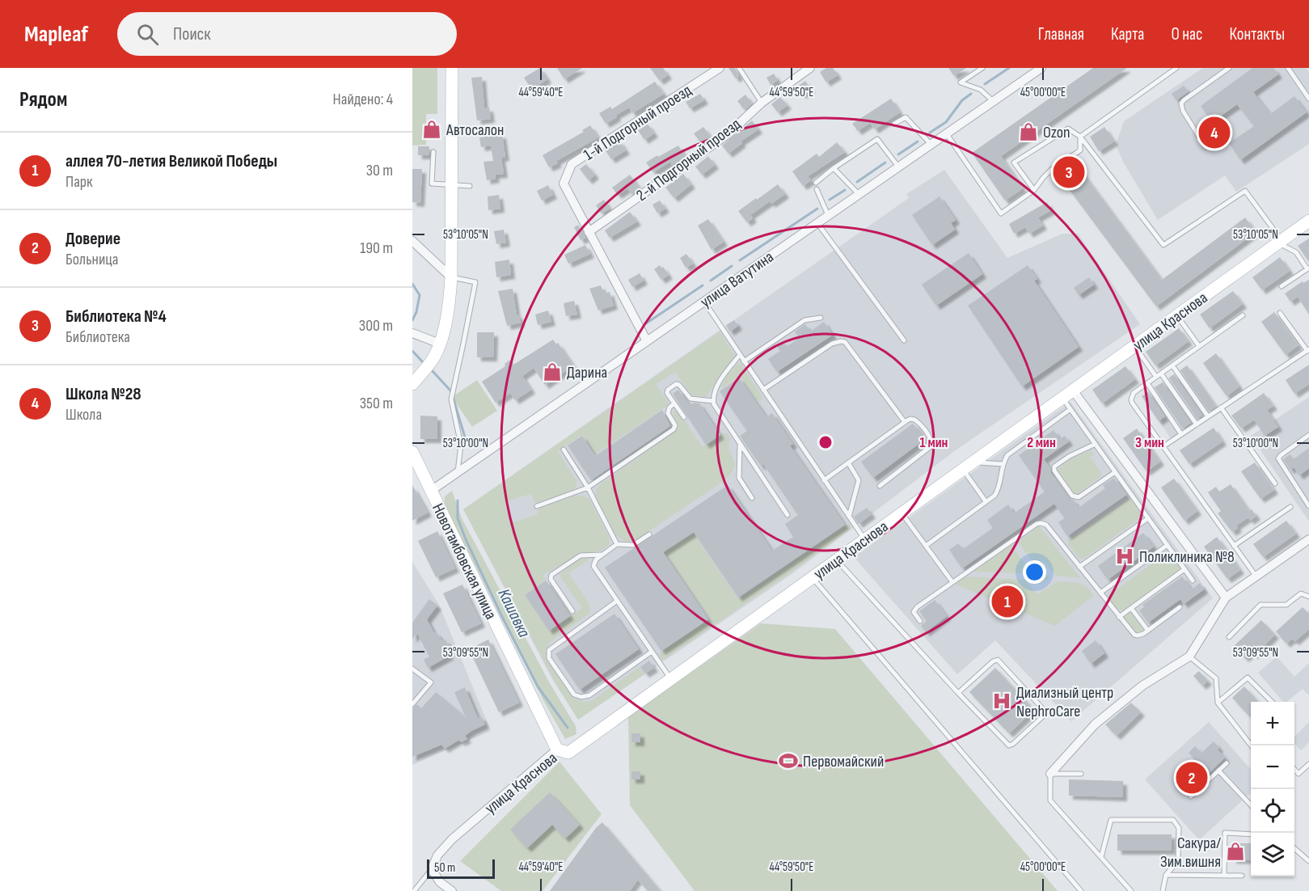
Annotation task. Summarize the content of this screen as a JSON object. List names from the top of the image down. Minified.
{"streets":{"street":["1-й Подгорный проезд","2-й Подгорный проезд","улица Ватутина","улица Краснова","Новотамбовская улица"]},"crossings":[["1-й Подгорный проезд","2-й Подгорный проезд"],["улица Ватутина","Новотамбовская улица"],["улица Краснова","Новотамбовская улица"]],"water":["Кашавка"],"places":{"shop":["Автосалон","Ozon","Дарина","Сакура/ Зим.вишня"],"hospital":["Поликлиника №8","Диализный центр NephroCare"],"sports":["Первомайский"]},"scale_bar":"50 m","page":{"header":"Mapleaf","search":"Поиск","nav":["Главная","Карта","О нас","Контакты"],"heading":["Рядом","Найдено: 4"],"pins":["4","3","1","2"],"list":[{"mark":"1","name":"аллея 70-летия Великой Победы","note":"Парк","value":"30 m"},{"mark":"2","name":"Доверие","note":"Больница","value":"190 m"},{"mark":"3","name":"Библиотека №4","note":"Библиотека","value":"300 m"},{"mark":"4","name":"Школа №28","note":"Школа","value":"350 m"}],"map_buttons":["+","−"],"scale":"50 m"},"coordinates":["44°59'40\"E","44°59'50\"E","45°00'00\"E","53°10'05\"N","53°10'00\"N","53°09'55\"N"],"rings":["1 мин","2 мин","3 мин"]}
